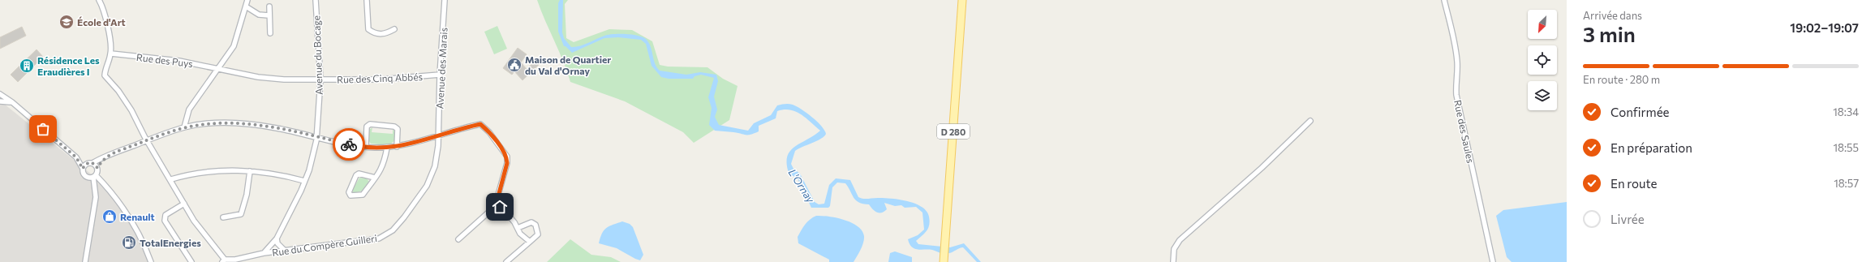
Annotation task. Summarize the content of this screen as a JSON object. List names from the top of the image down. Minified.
{"streets":{"main road":["D 280"],"street":["Avenue du Bocage","Rue des Puys","Avenue des Marais","Rue des Cinq Abbés","Rue des Saules","Rue du Compère Guilleri"]},"crossings":[["Avenue du Bocage","Rue des Puys"],["Avenue du Bocage","Rue des Cinq Abbés"],["Avenue du Bocage","Rue du Compère Guilleri"],["Rue des Puys","Rue des Cinq Abbés"],["Avenue des Marais","Rue des Cinq Abbés"],["Avenue des Marais","Rue du Compère Guilleri"]],"water":["L'Ornay"],"places":{"school or university":["École d'Art"],"public building":["Maison de Quartier du Val d'Ornay"],"building":["Résidence Les Eraudières I"],"shop":["Renault"],"fuel station":["TotalEnergies"]},"north":"bottom left","page":{"heading":["3 min","Arrivée dans","19:02–19:07"],"bar":"En route · 280 m","list":[["Confirmée","18:34"],["En préparation","18:55"],["En route","18:57"],"Livrée"]}}
